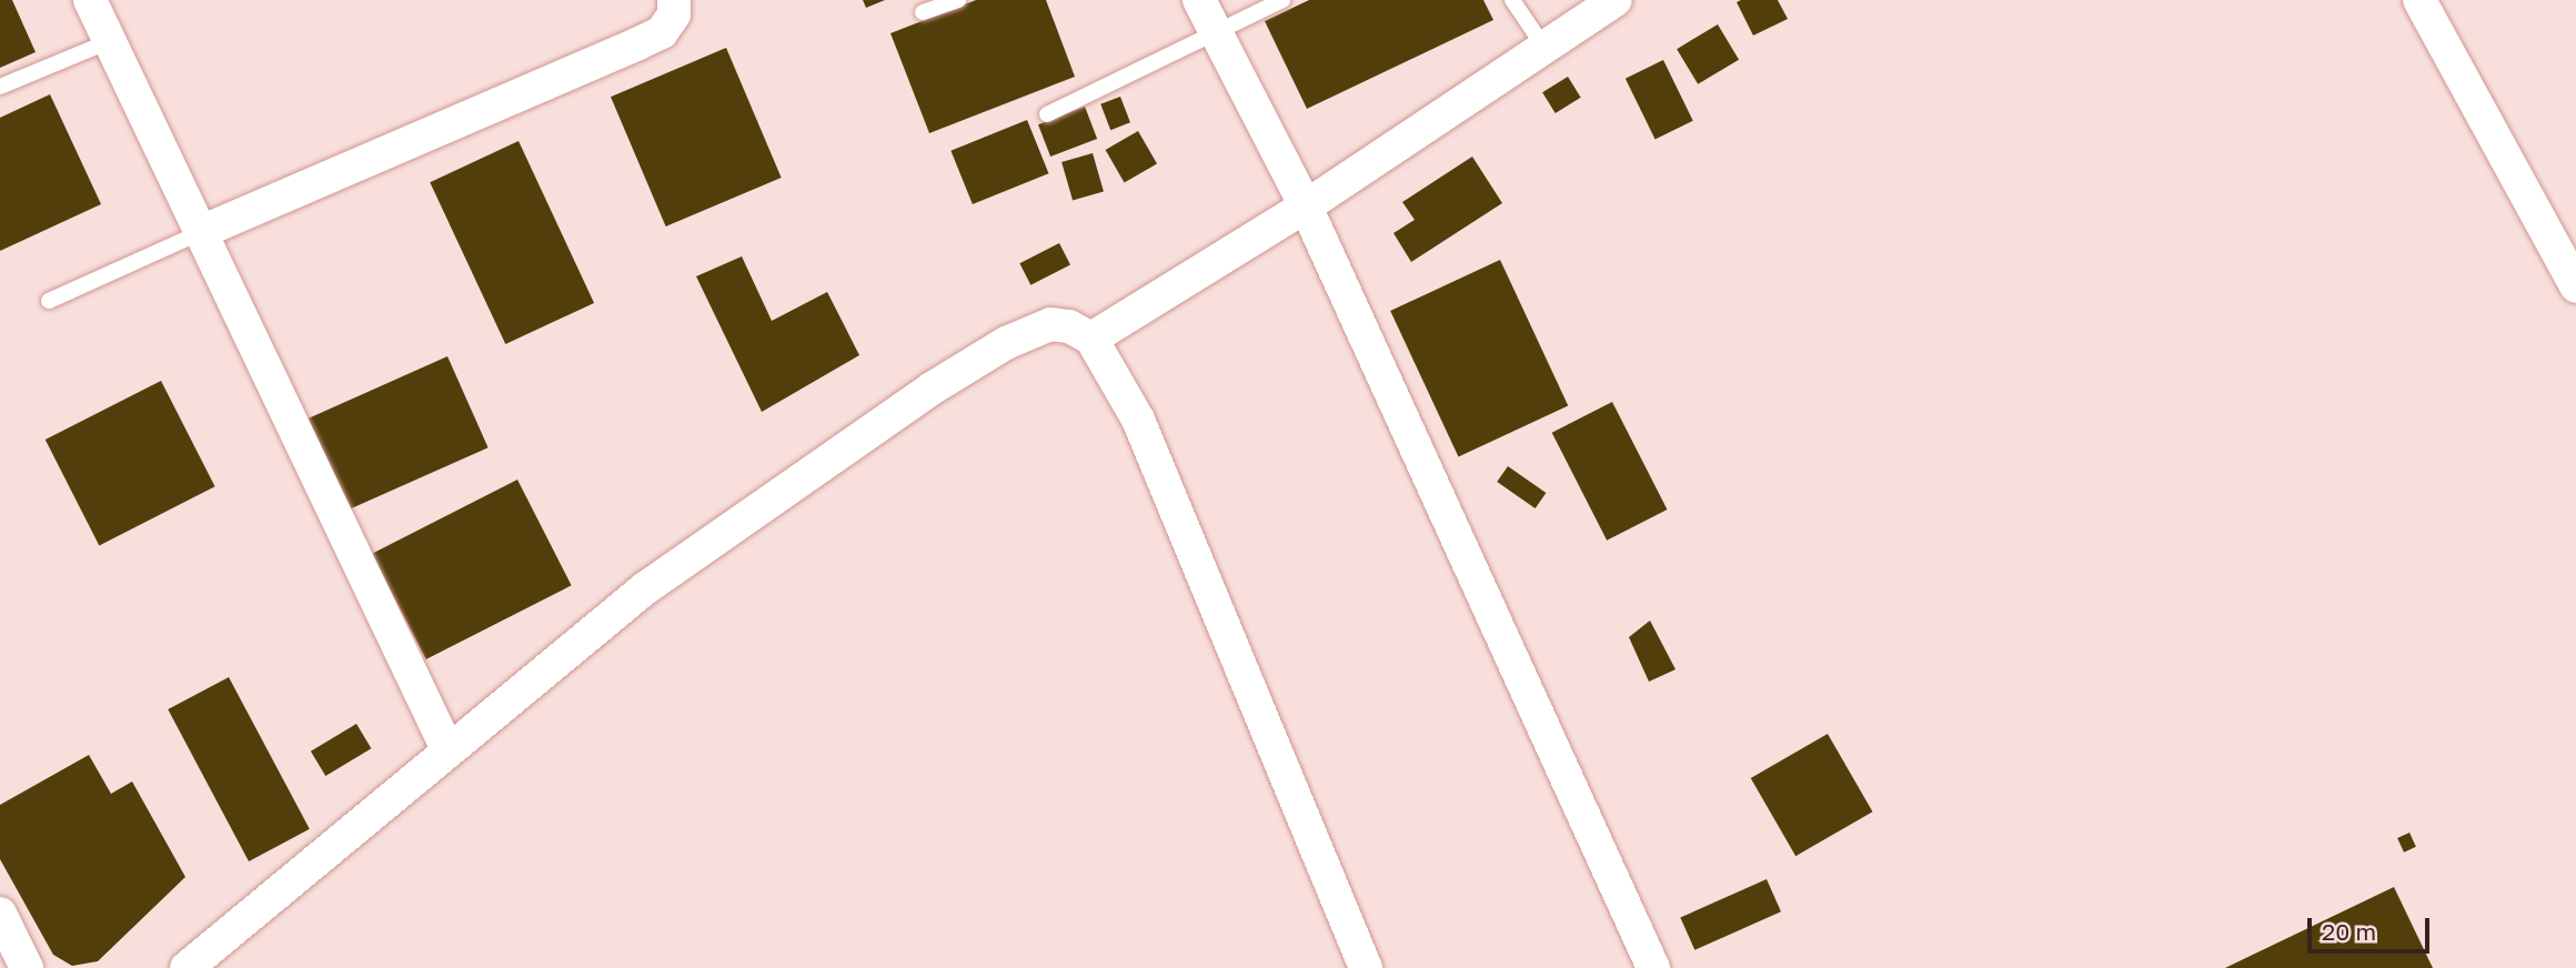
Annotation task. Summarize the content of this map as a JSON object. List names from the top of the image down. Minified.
{"scale_bar":"20 m"}
